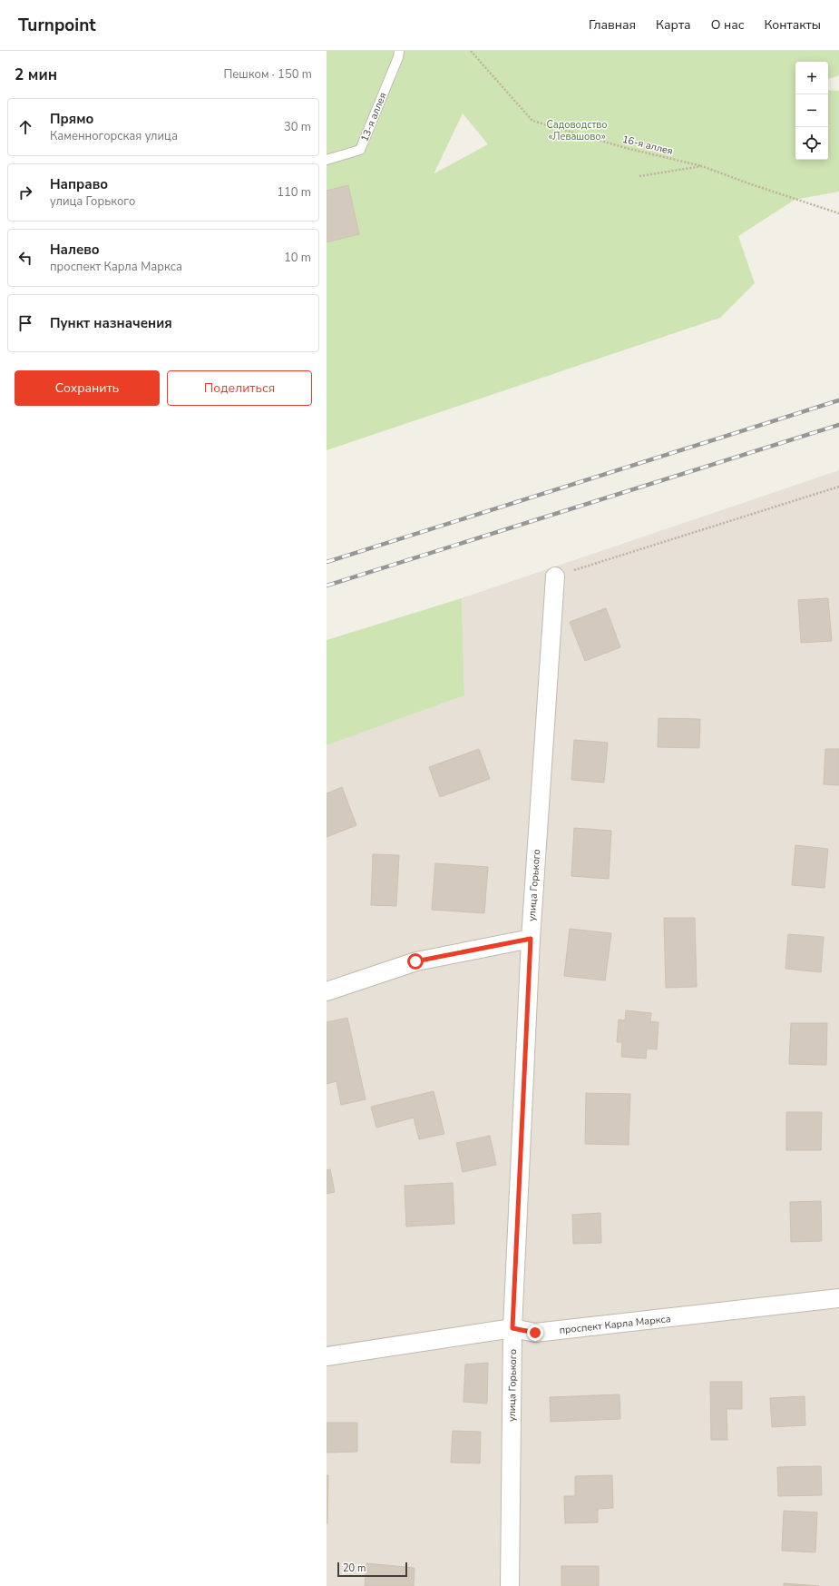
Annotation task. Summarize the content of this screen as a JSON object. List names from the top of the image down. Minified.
{"streets":{"street":["улица Горького","проспект Карла Маркса"],"lane":["13-я аллея"],"path":["16-я аллея"]},"crossings":[["улица Горького","проспект Карла Маркса"]],"parks":["Садоводство «Левашово»"],"scale_bar":"20 m","page":{"header":"Turnpoint","nav":["Главная","Карта","О нас","Контакты"],"heading":["2 мин","Пешком · 150 m"],"map_buttons":["+","−"],"list":[["Прямо","Каменногорская улица","30 m"],["Направо","улица Горького","110 m"],["Налево","проспект Карла Маркса","10 m"],"Пункт назначения"],"buttons":["Сохранить","Поделиться"],"scale":"20 m"}}
